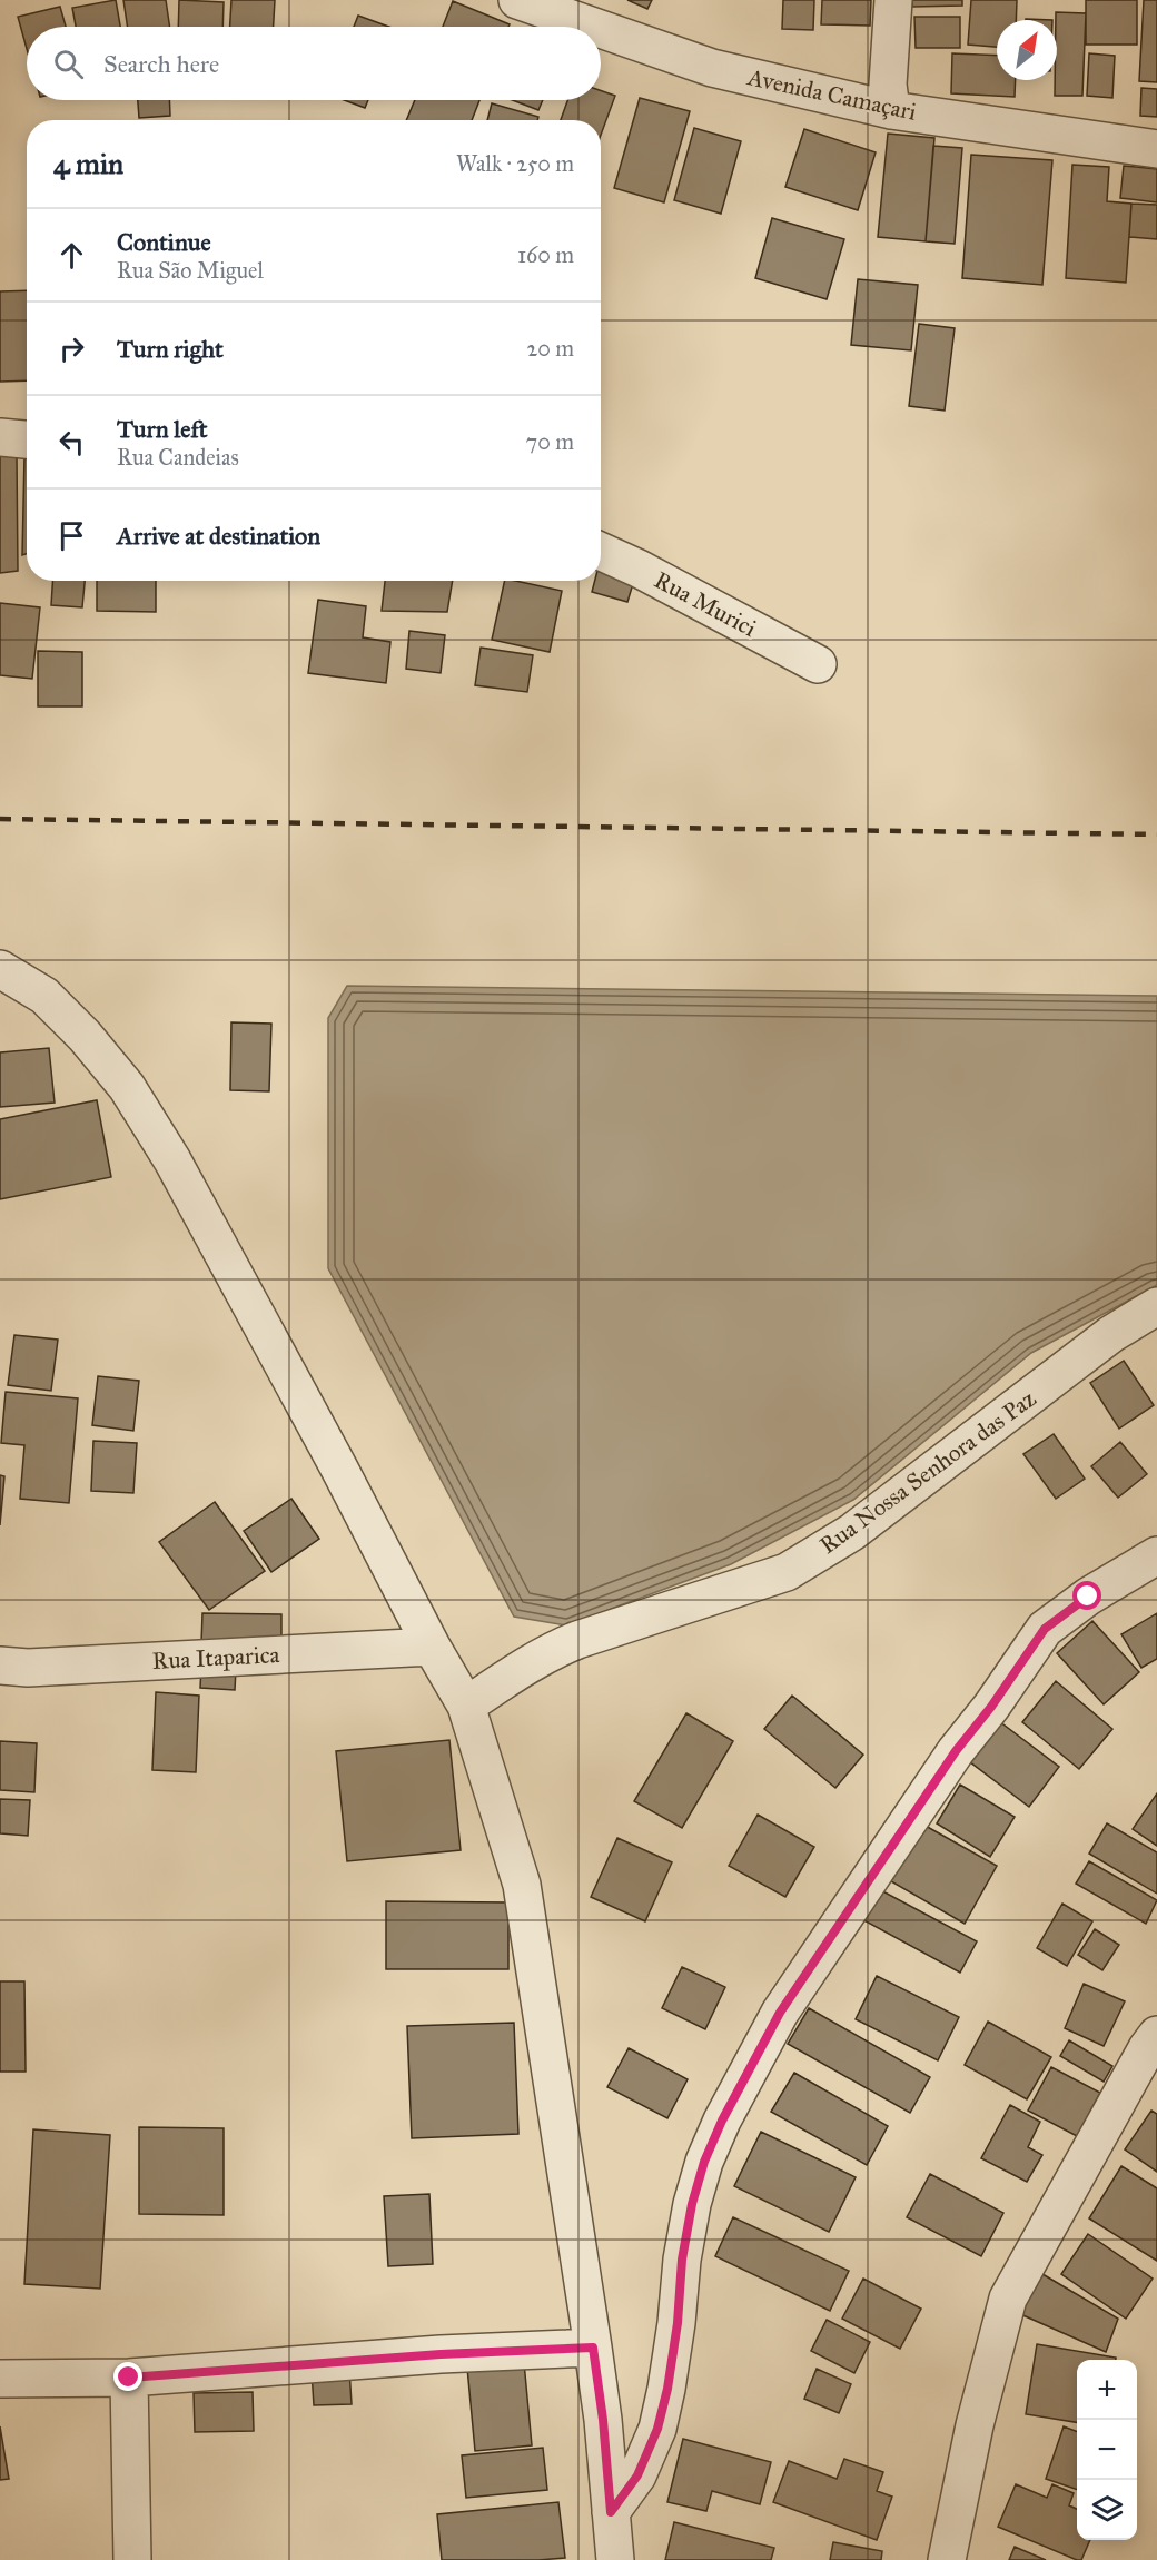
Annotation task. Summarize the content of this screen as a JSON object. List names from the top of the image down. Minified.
{"streets":{"street":["Avenida Camaçari","Rua Murici","Rua Nossa Senhora das Paz","Rua Itaparica"]},"north":"top right","page":{"search":"Search here","heading":["4 min","Walk · 250 m"],"list":[["Continue","Rua São Miguel","160 m"],["Turn right","20 m"],["Turn left","Rua Candeias","70 m"],"Arrive at destination"],"map_buttons":["+","−"]}}
